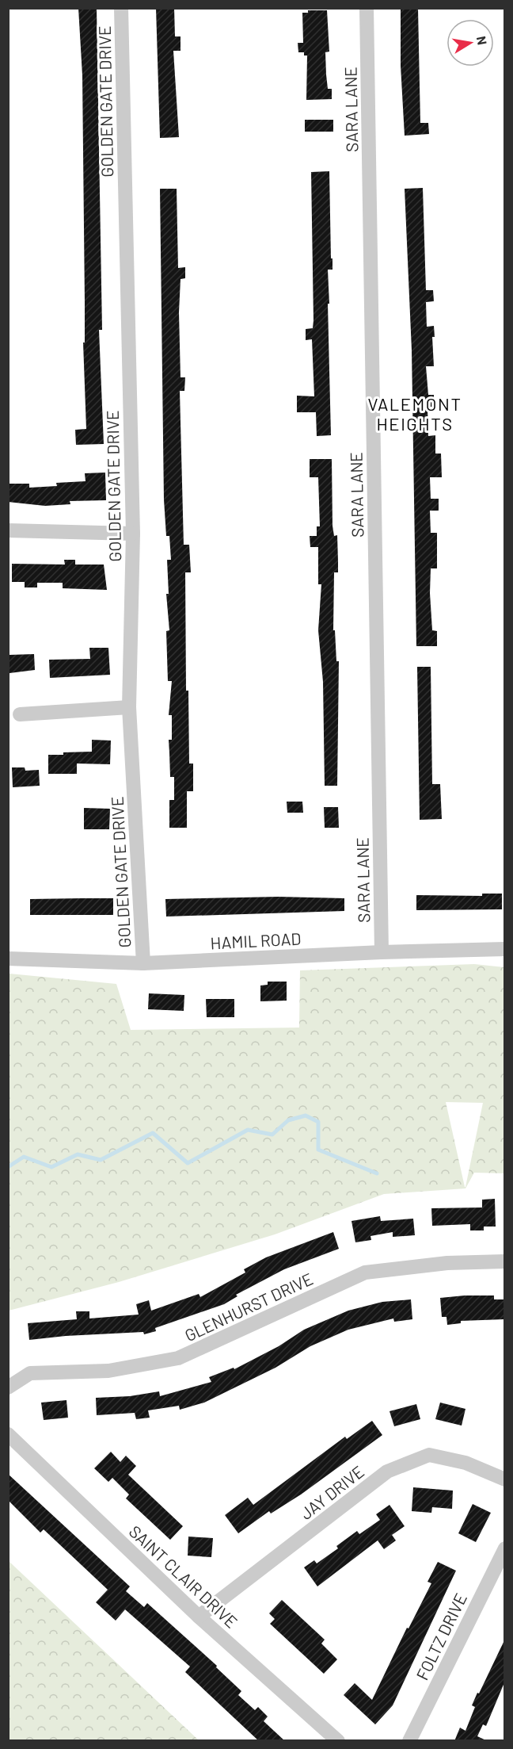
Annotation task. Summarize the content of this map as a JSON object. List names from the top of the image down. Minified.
{"streets":{"street":["GOLDEN GATE DRIVE","SARA LANE","HAMIL ROAD","GLENHURST DRIVE","JAY DRIVE","SAINT CLAIR DRIVE","FOLTZ DRIVE"]},"crossings":[["GOLDEN GATE DRIVE","HAMIL ROAD"],["SARA LANE","HAMIL ROAD"],["JAY DRIVE","SAINT CLAIR DRIVE"]],"districts":["VALEMONT HEIGHTS"],"north":"right"}
